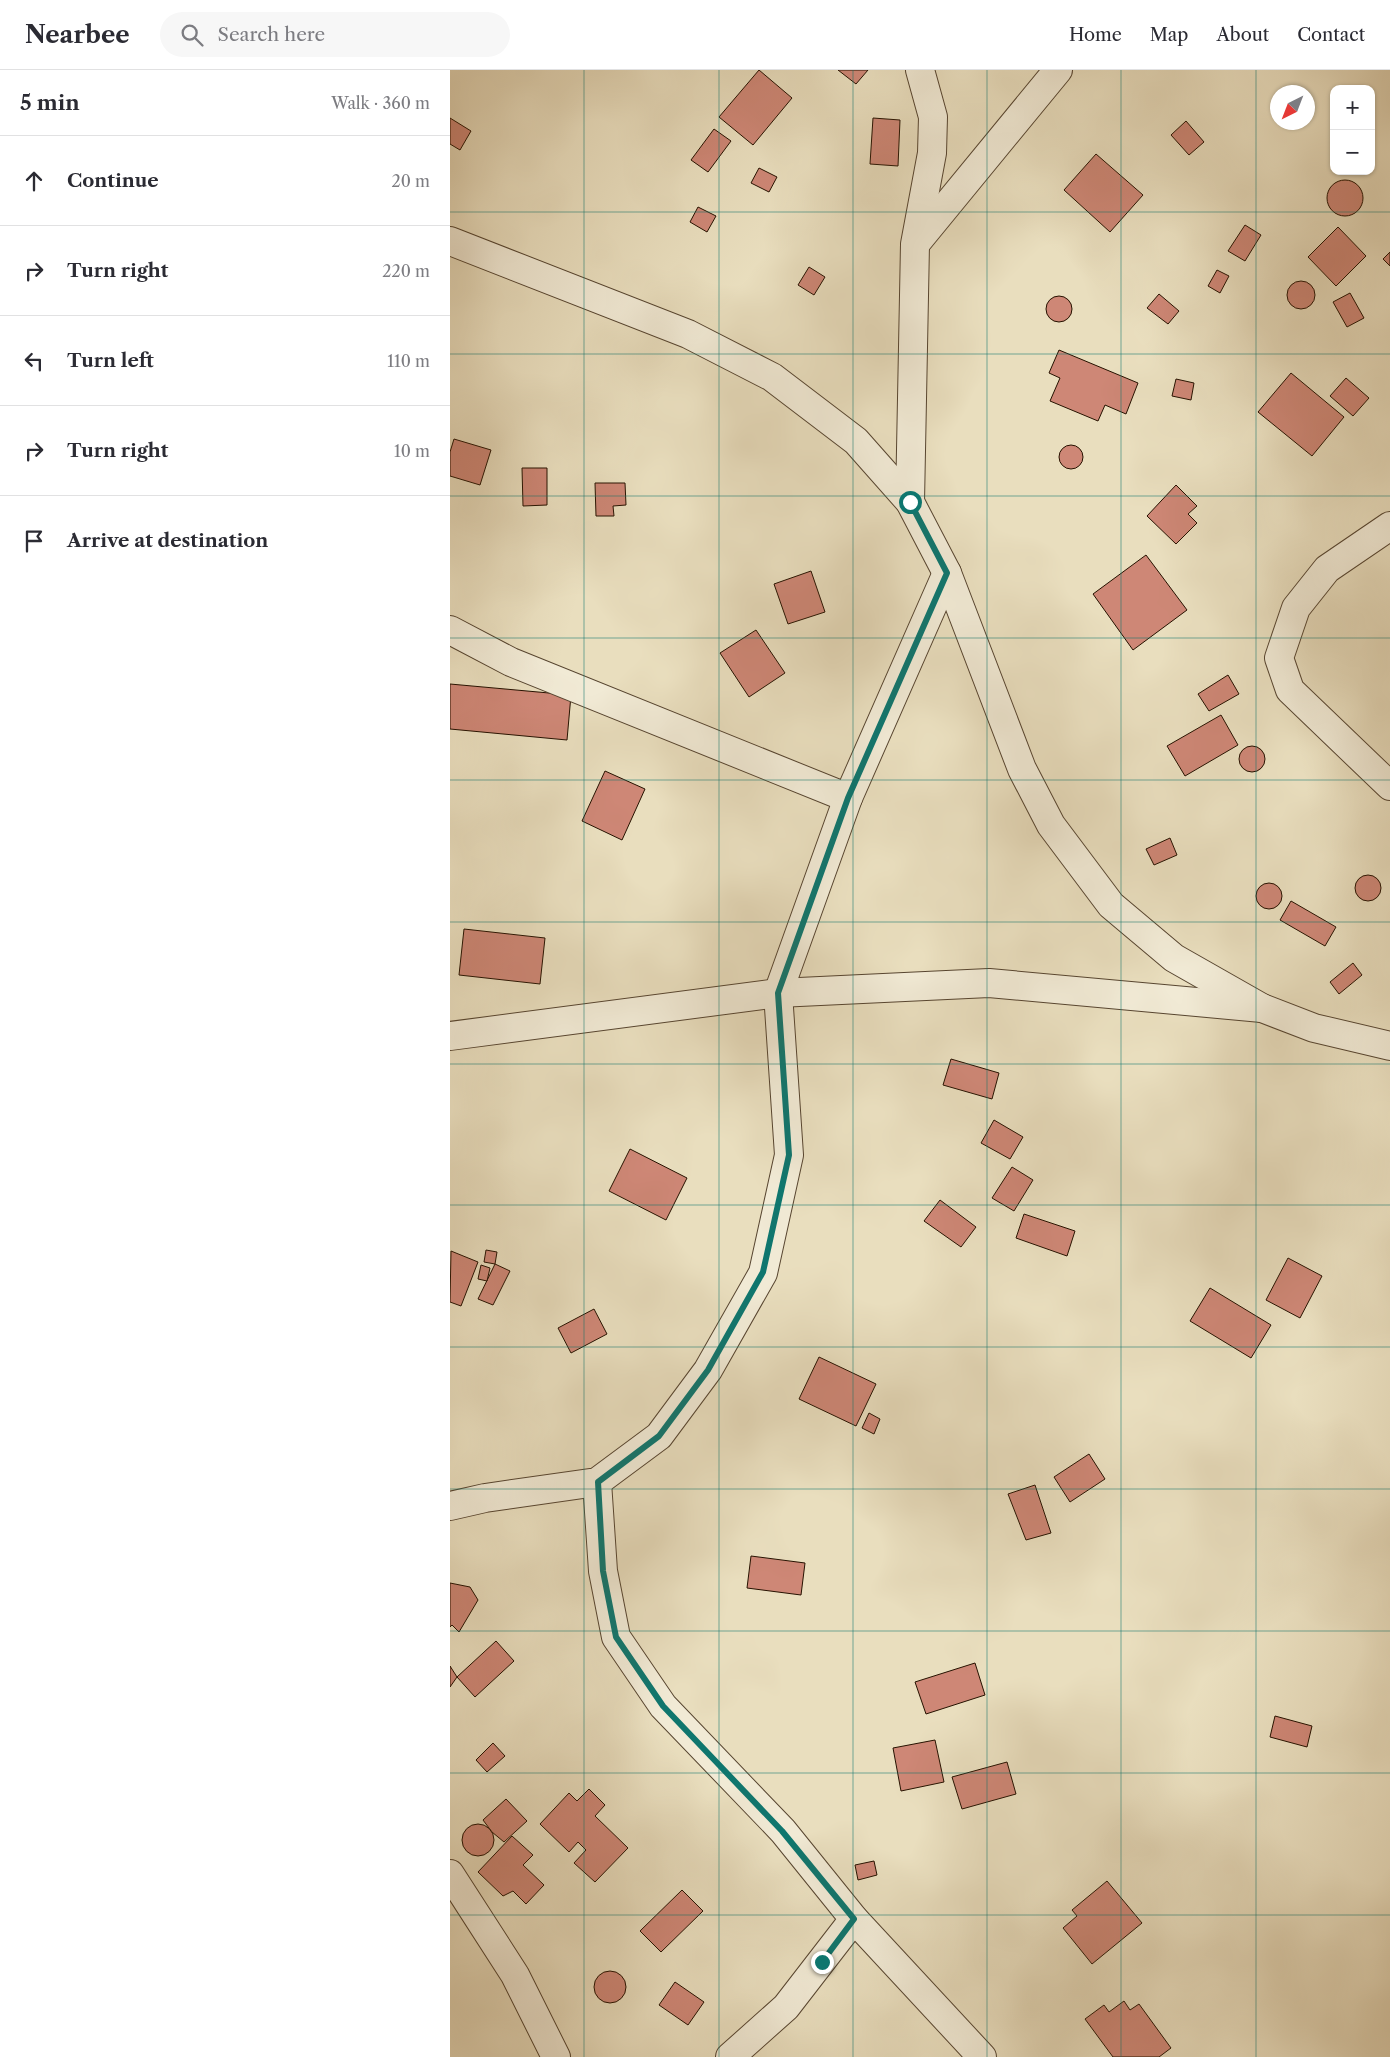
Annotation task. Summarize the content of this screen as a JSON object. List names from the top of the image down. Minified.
{"north":"bottom left","page":{"header":"Nearbee","search":"Search here","nav":["Home","Map","About","Contact"],"heading":["5 min","Walk · 360 m"],"map_buttons":["+","−"],"list":[["Continue","20 m"],["Turn right","220 m"],["Turn left","110 m"],["Turn right","10 m"],"Arrive at destination"]}}
